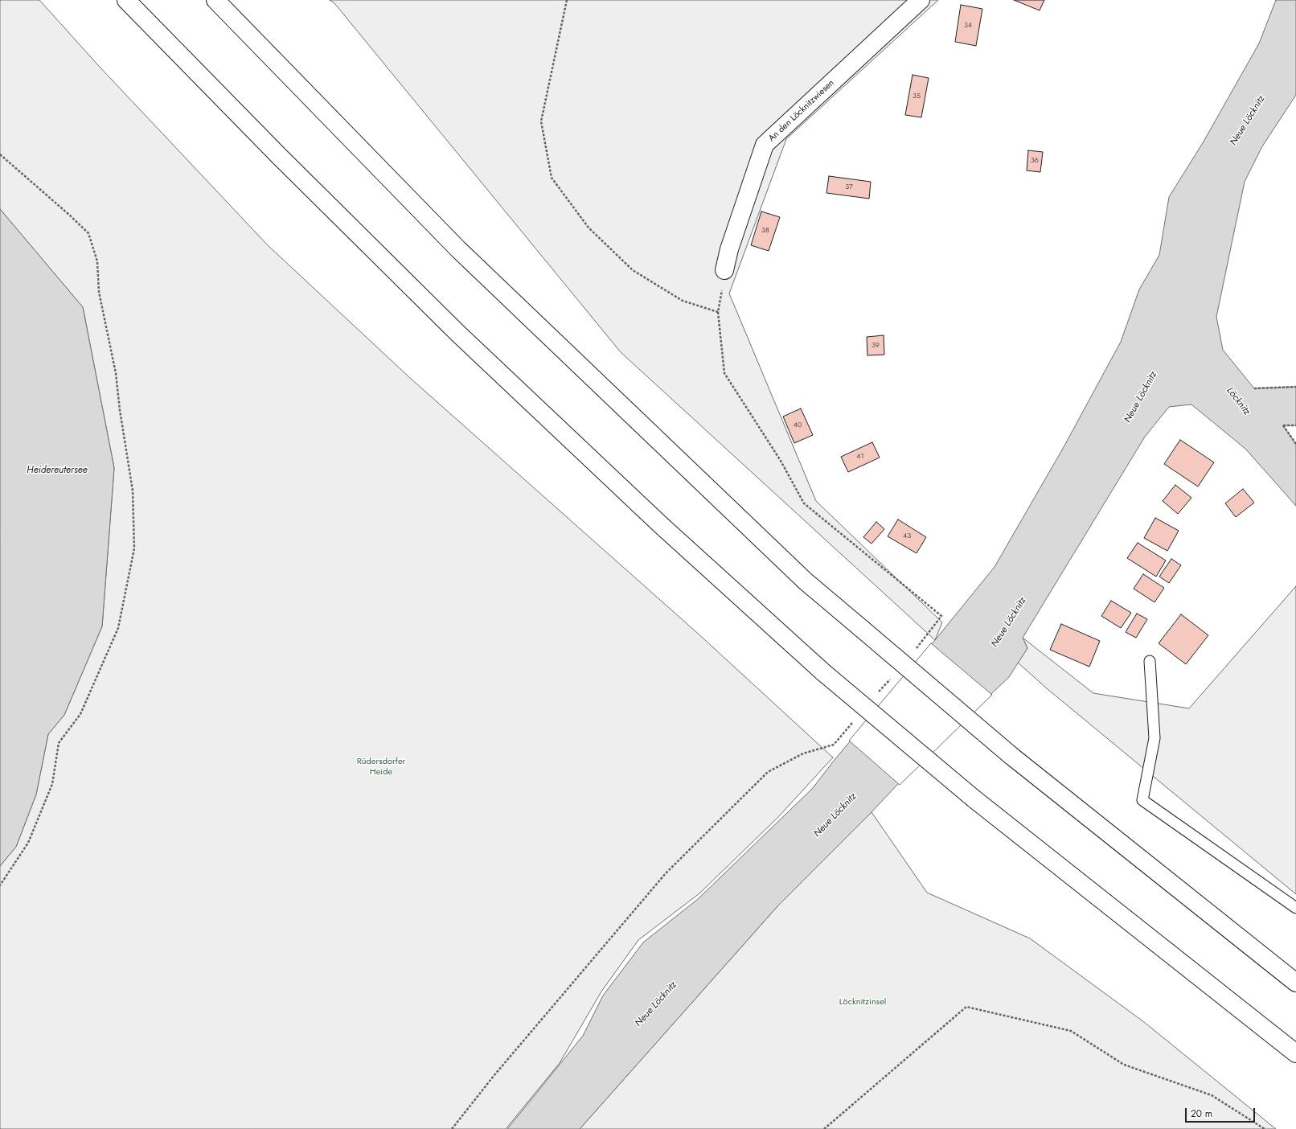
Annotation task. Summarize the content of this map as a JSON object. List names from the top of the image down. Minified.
{"streets":{"main road":["An den Löcknitzwiesen"]},"water":["Neue Löcknitz","Löcknitz","Heidereutersee"],"parks":["Rüdersdorfer Heide","Löcknitzinsel"],"house_numbers":["34","35","36","37","38","39","40","41","43"],"scale_bar":"20 m"}
